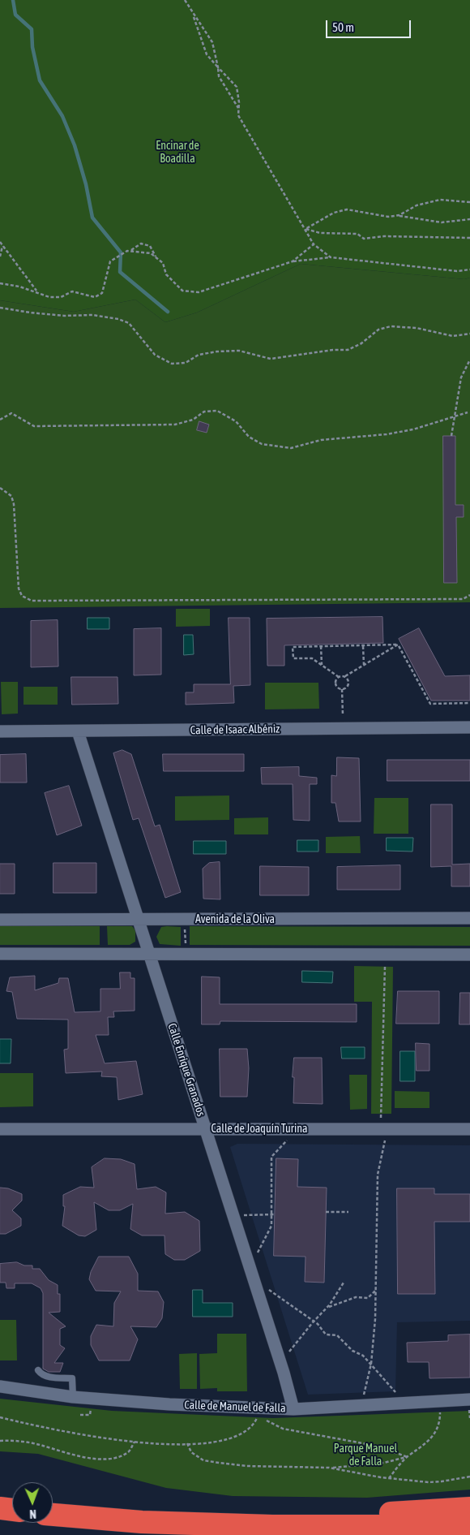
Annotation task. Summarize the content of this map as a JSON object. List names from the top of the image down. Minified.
{"streets":{"street":["Calle de Isaac Albéniz","Avenida de la Oliva","Calle Enrique Granados","Calle de Joaquín Turina","Calle de Manuel de Falla"]},"crossings":[["Calle de Isaac Albéniz","Calle Enrique Granados"],["Avenida de la Oliva","Calle Enrique Granados"],["Calle Enrique Granados","Calle de Joaquín Turina"],["Calle Enrique Granados","Calle de Manuel de Falla"]],"parks":["Encinar de Boadilla","Parque Manuel de Falla"],"scale_bar":"50 m","north":"bottom"}
